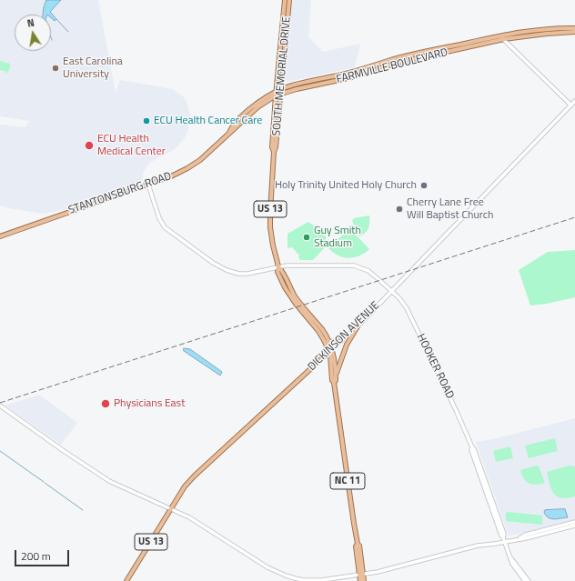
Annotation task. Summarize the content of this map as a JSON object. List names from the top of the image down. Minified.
{"streets":{"main road":["FARMVILLE BOULEVARD","SOUTH MEMORIAL DRIVE","STANTONSBURG ROAD","US 13","DICKINSON AVENUE","HOOKER ROAD","NC 11"]},"crossings":[["FARMVILLE BOULEVARD","SOUTH MEMORIAL DRIVE"],["FARMVILLE BOULEVARD","STANTONSBURG ROAD"],["SOUTH MEMORIAL DRIVE","STANTONSBURG ROAD"],["SOUTH MEMORIAL DRIVE","DICKINSON AVENUE"],["SOUTH MEMORIAL DRIVE","HOOKER ROAD"],["STANTONSBURG ROAD","HOOKER ROAD"],["DICKINSON AVENUE","HOOKER ROAD"]],"places":["East Carolina University","ECU Health Cancer Care","ECU Health Medical Center","Holy Trinity United Holy Church","Cherry Lane Free Will Baptist Church","Guy Smith Stadium","Physicians East"],"scale_bar":"200 m","north":"top"}
